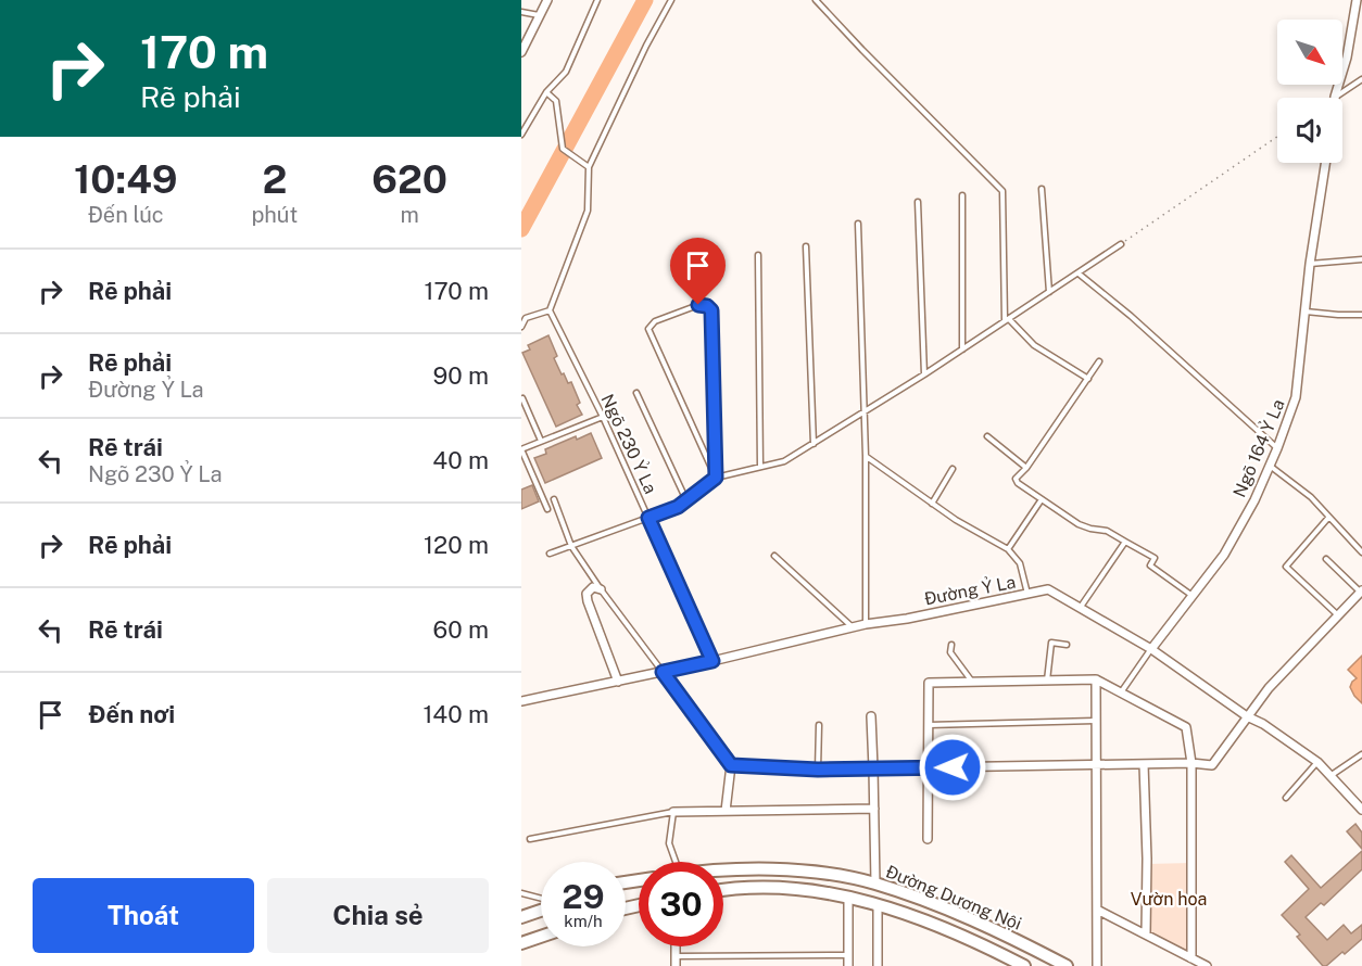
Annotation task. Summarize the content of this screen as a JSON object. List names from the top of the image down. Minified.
{"streets":{"main road":["Đường Dương Nội"],"street":["Ngõ 164 Ỷ La","Đường Ỷ La"],"lane":["Ngõ 230 Ỷ La"]},"crossings":[["Ngõ 230 Ỷ La","Đường Ỷ La"],["Ngõ 164 Ỷ La","Đường Ỷ La"]],"parks":["Vườn hoa"],"north":"bottom right","page":{"turn":["170 m","Rẽ phải"],"eta":["10:49","Đến lúc","2","phút","620","m"],"list":[{"name":"Rẽ phải","value":"170 m"},{"name":"Rẽ phải","note":"Đường Ỷ La","value":"90 m"},{"name":"Rẽ trái","note":"Ngõ 230 Ỷ La","value":"40 m"},{"name":"Rẽ phải","value":"120 m"},{"name":"Rẽ trái","value":"60 m"},{"name":"Đến nơi","value":"140 m"}],"speed":"29 km/h","limit":"30","buttons":["Thoát","Chia sẻ"]}}
